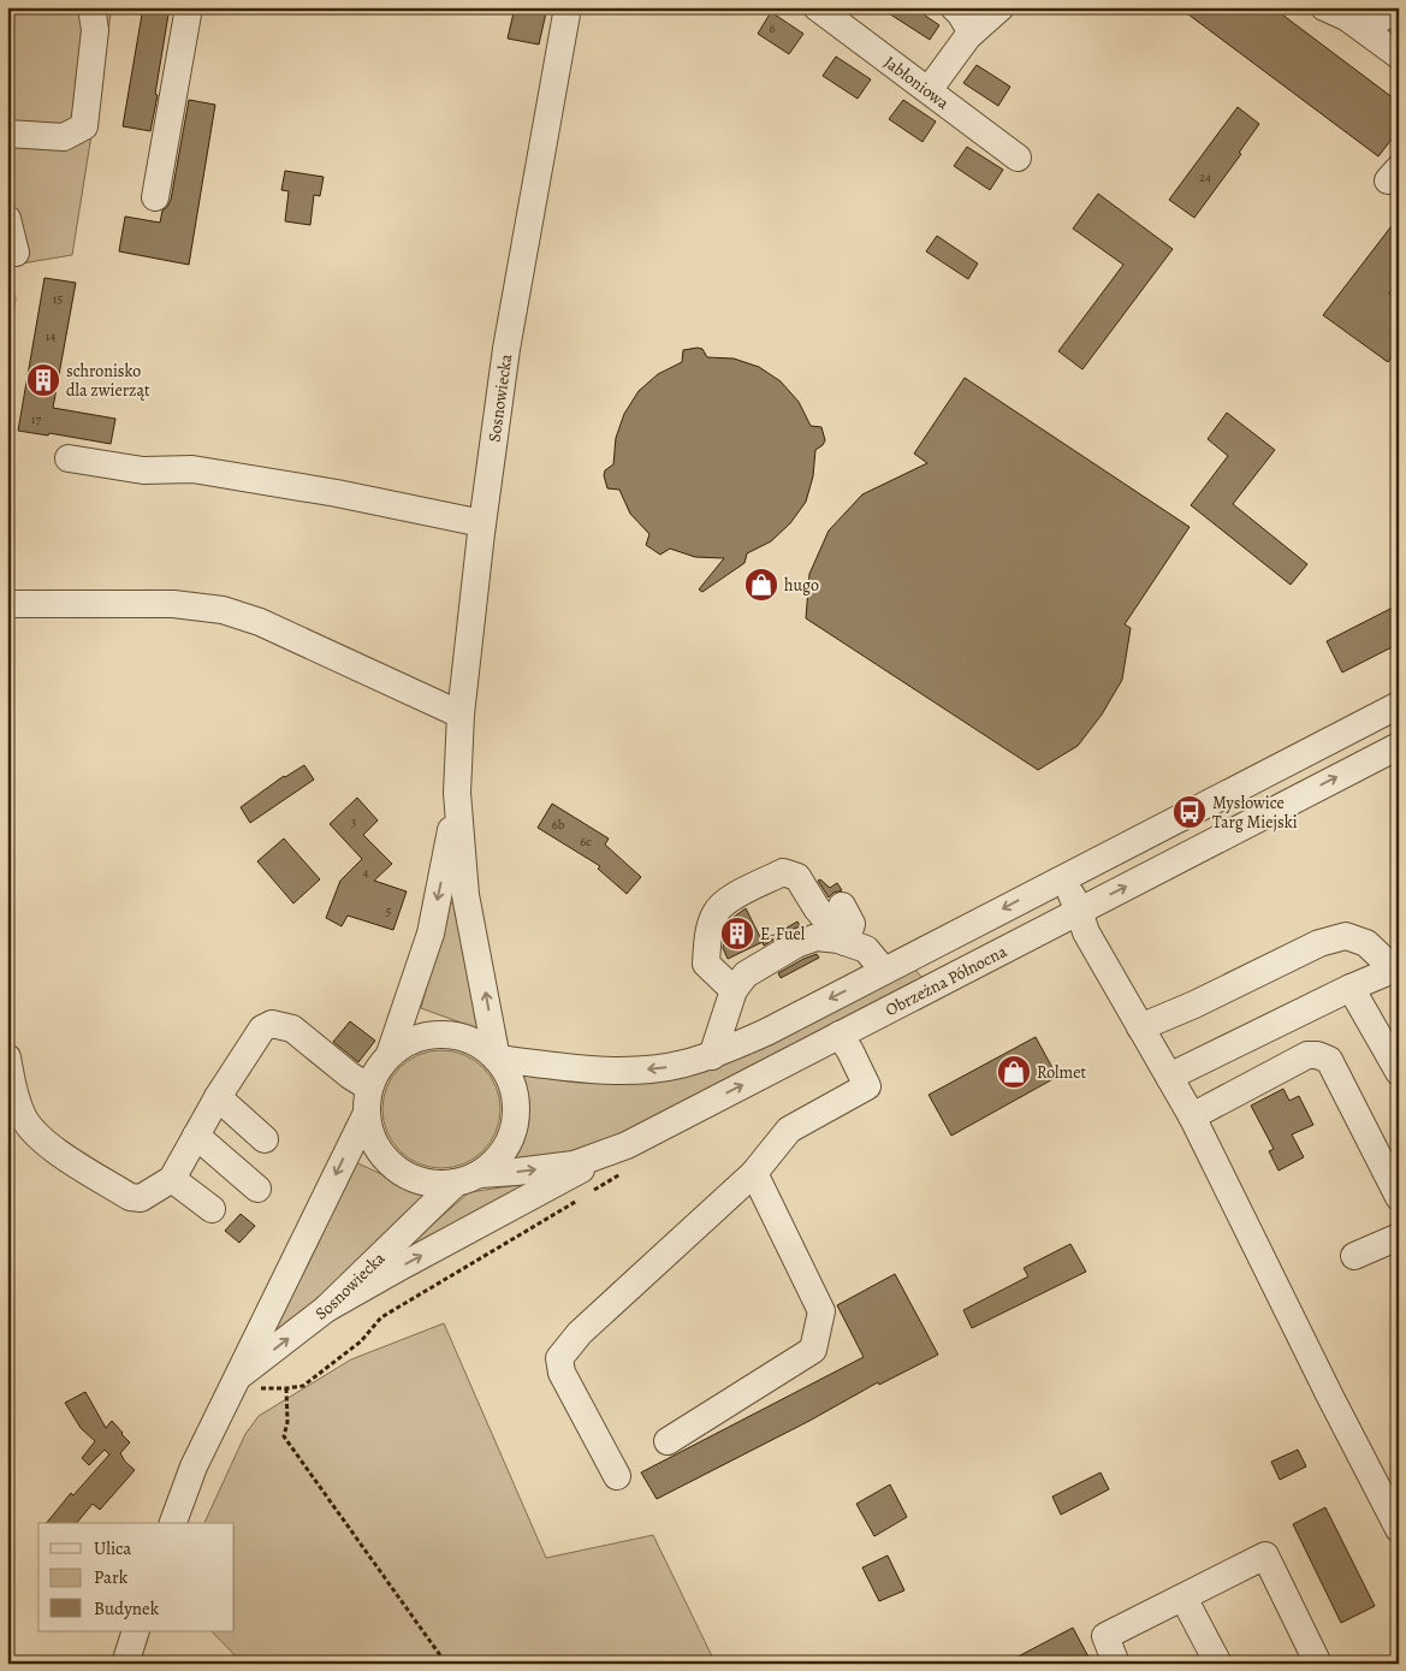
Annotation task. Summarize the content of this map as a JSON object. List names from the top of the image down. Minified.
{"streets":{"street":["Jabłoniowa","Sosnowiecka","Obrzeżna Północna"]},"crossings":[["Sosnowiecka","Obrzeżna Północna"]],"places":{"building":["schronisko dla zwierząt","E-Fuel"],"shop":["hugo","Rolmet"],"bus stop":["Mysłowice Targ Miejski"]},"house_numbers":["6","24","15","14","17","3","6b","6c","4","5"],"legend":["Ulica","Park","Budynek"]}
